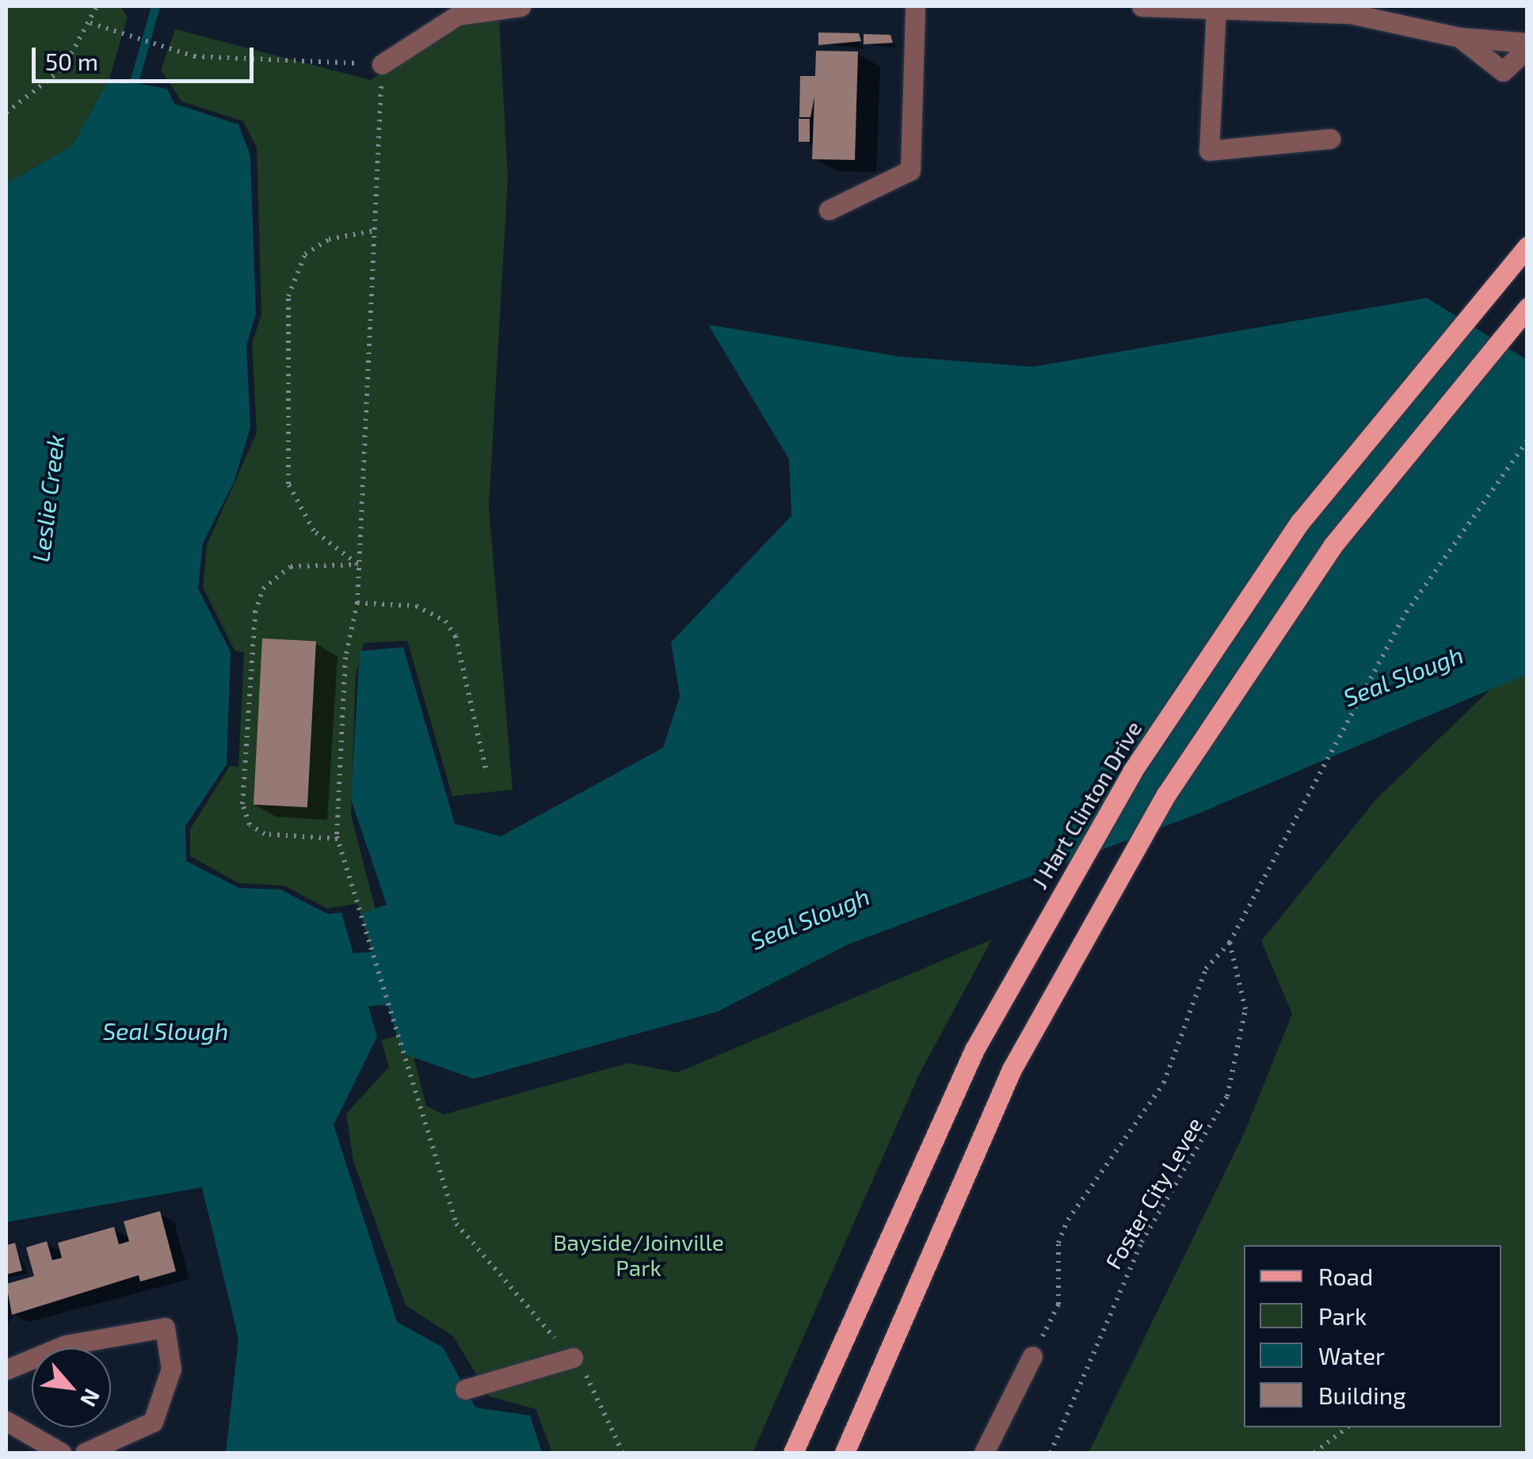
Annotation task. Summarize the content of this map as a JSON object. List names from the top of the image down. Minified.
{"streets":{"main road":["J Hart Clinton Drive"],"path":["Foster City Levee"]},"water":["Leslie Creek","Seal Slough"],"parks":["Bayside/Joinville Park"],"legend":["Road","Park","Water","Building"],"scale_bar":"50 m","north":"bottom right"}
